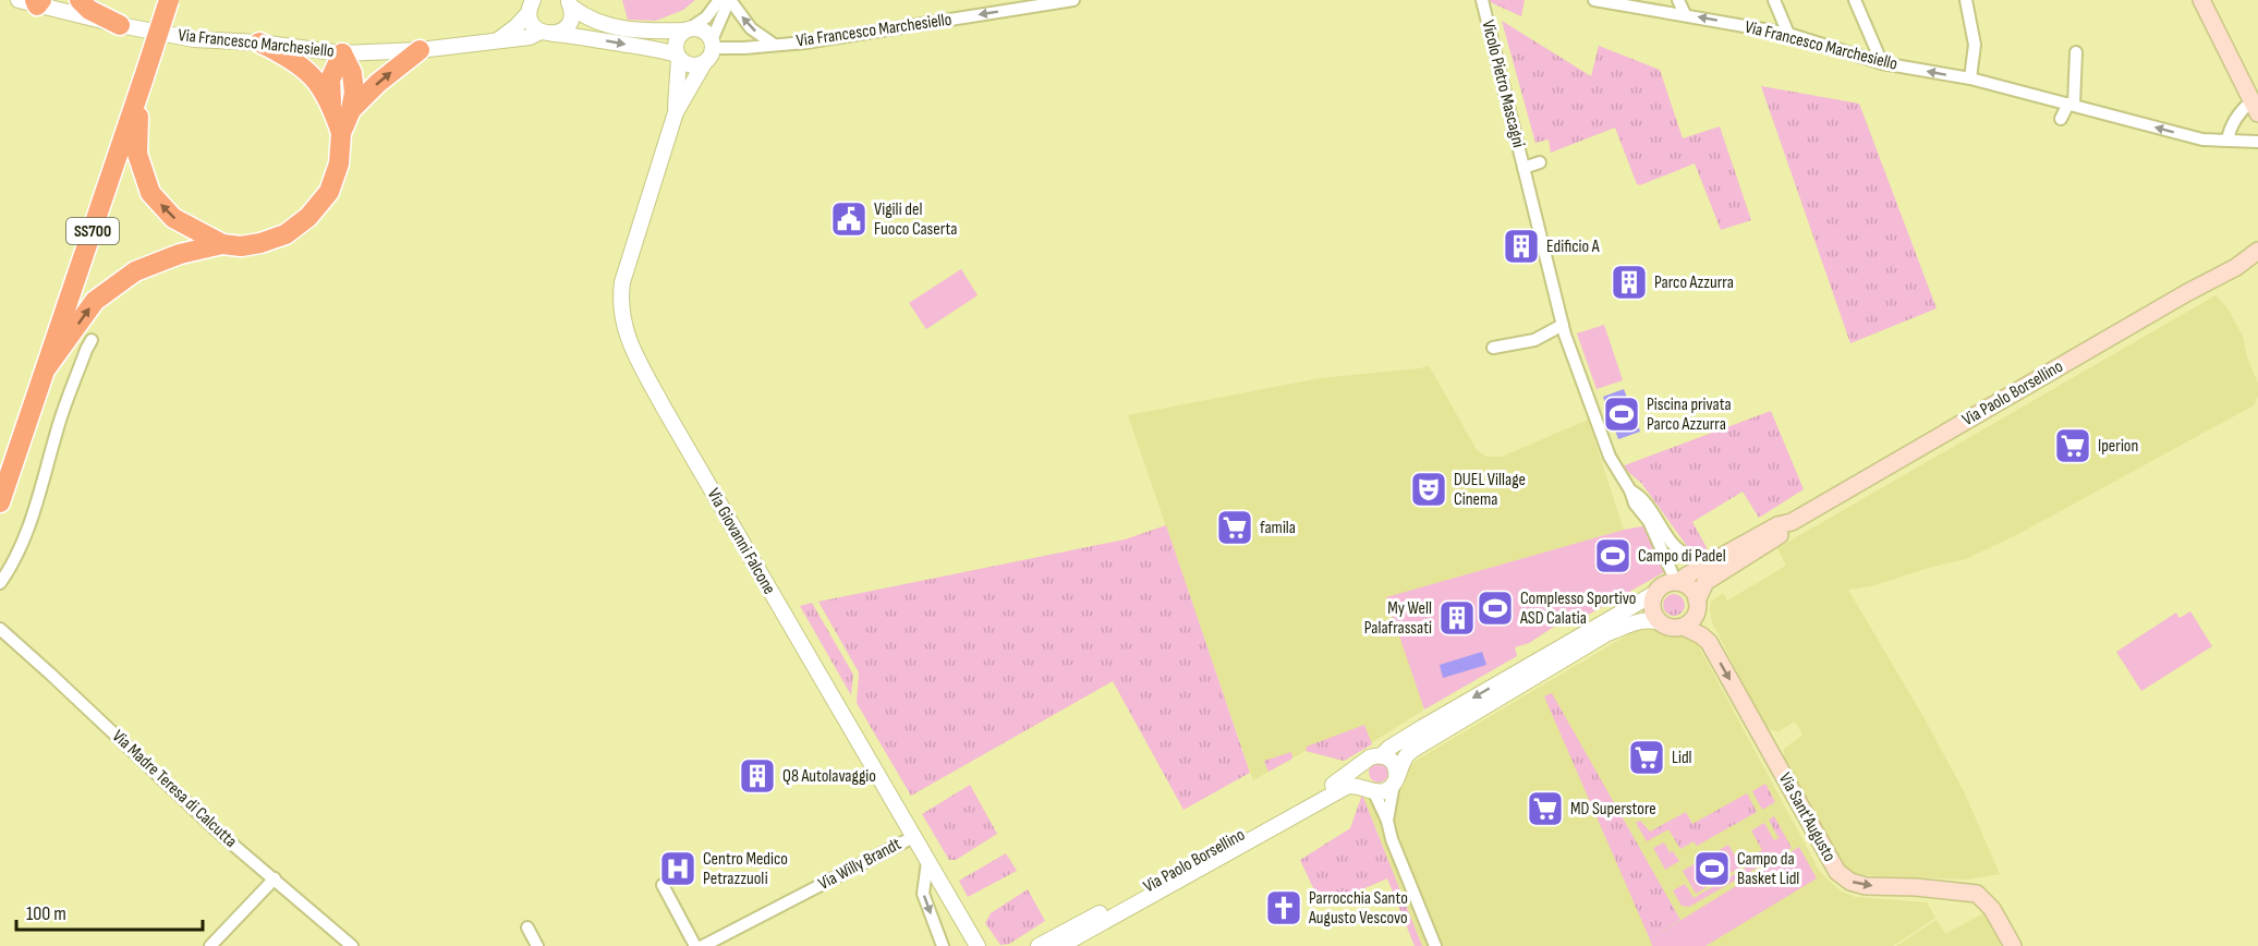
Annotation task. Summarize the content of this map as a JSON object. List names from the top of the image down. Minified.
{"streets":{"highway":["SS700"],"main road":["Via Paolo Borsellino","Via Sant'Augusto"],"street":["Via Francesco Marchesiello","Vicolo Pietro Mascagni","Via Giovanni Falcone","Via Madre Teresa di Calcutta","Via Willy Brandt"]},"crossings":[["Via Francesco Marchesiello","SS700"],["Via Francesco Marchesiello","Via Giovanni Falcone"],["Vicolo Pietro Mascagni","Via Paolo Borsellino"],["Vicolo Pietro Mascagni","Via Sant'Augusto"],["Via Paolo Borsellino","Via Sant'Augusto"],["Via Giovanni Falcone","Via Willy Brandt"]],"one_way":["Via Sant'Augusto"],"places":{"public building":["Vigili del Fuoco Caserta"],"building":["Edificio A","Parco Azzurra","My Well Palafrassati","Q8 Autolavaggio"],"sports":["Piscina privata Parco Azzurra","Campo di Padel","Complesso Sportivo ASD Calatia","Campo da Basket Lidl"],"supermarket":["Iperion","famila","Lidl","MD Superstore"],"theatre":["DUEL Village Cinema"],"hospital":["Centro Medico Petrazzuoli"],"church":["Parrocchia Santo Augusto Vescovo"]},"scale_bar":"100 m"}
